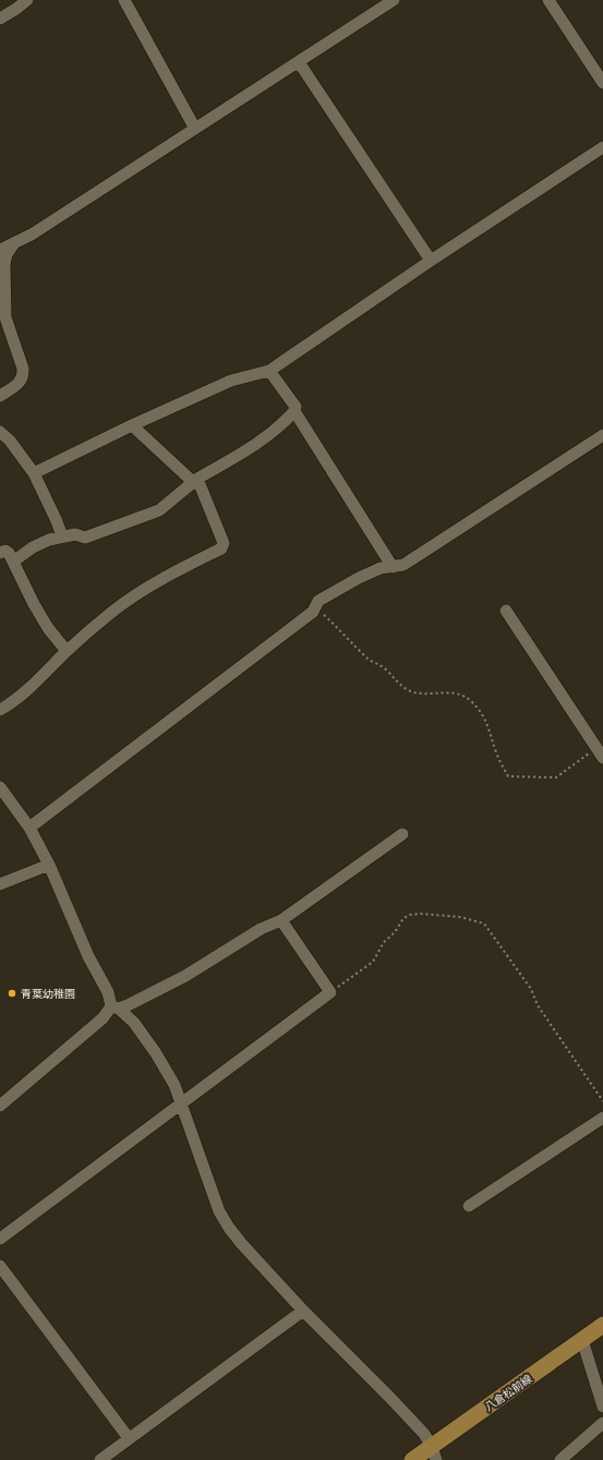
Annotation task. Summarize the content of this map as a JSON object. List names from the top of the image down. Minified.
{"streets":{"main road":["八倉松前線"]},"places":["青葉幼稚園"]}
